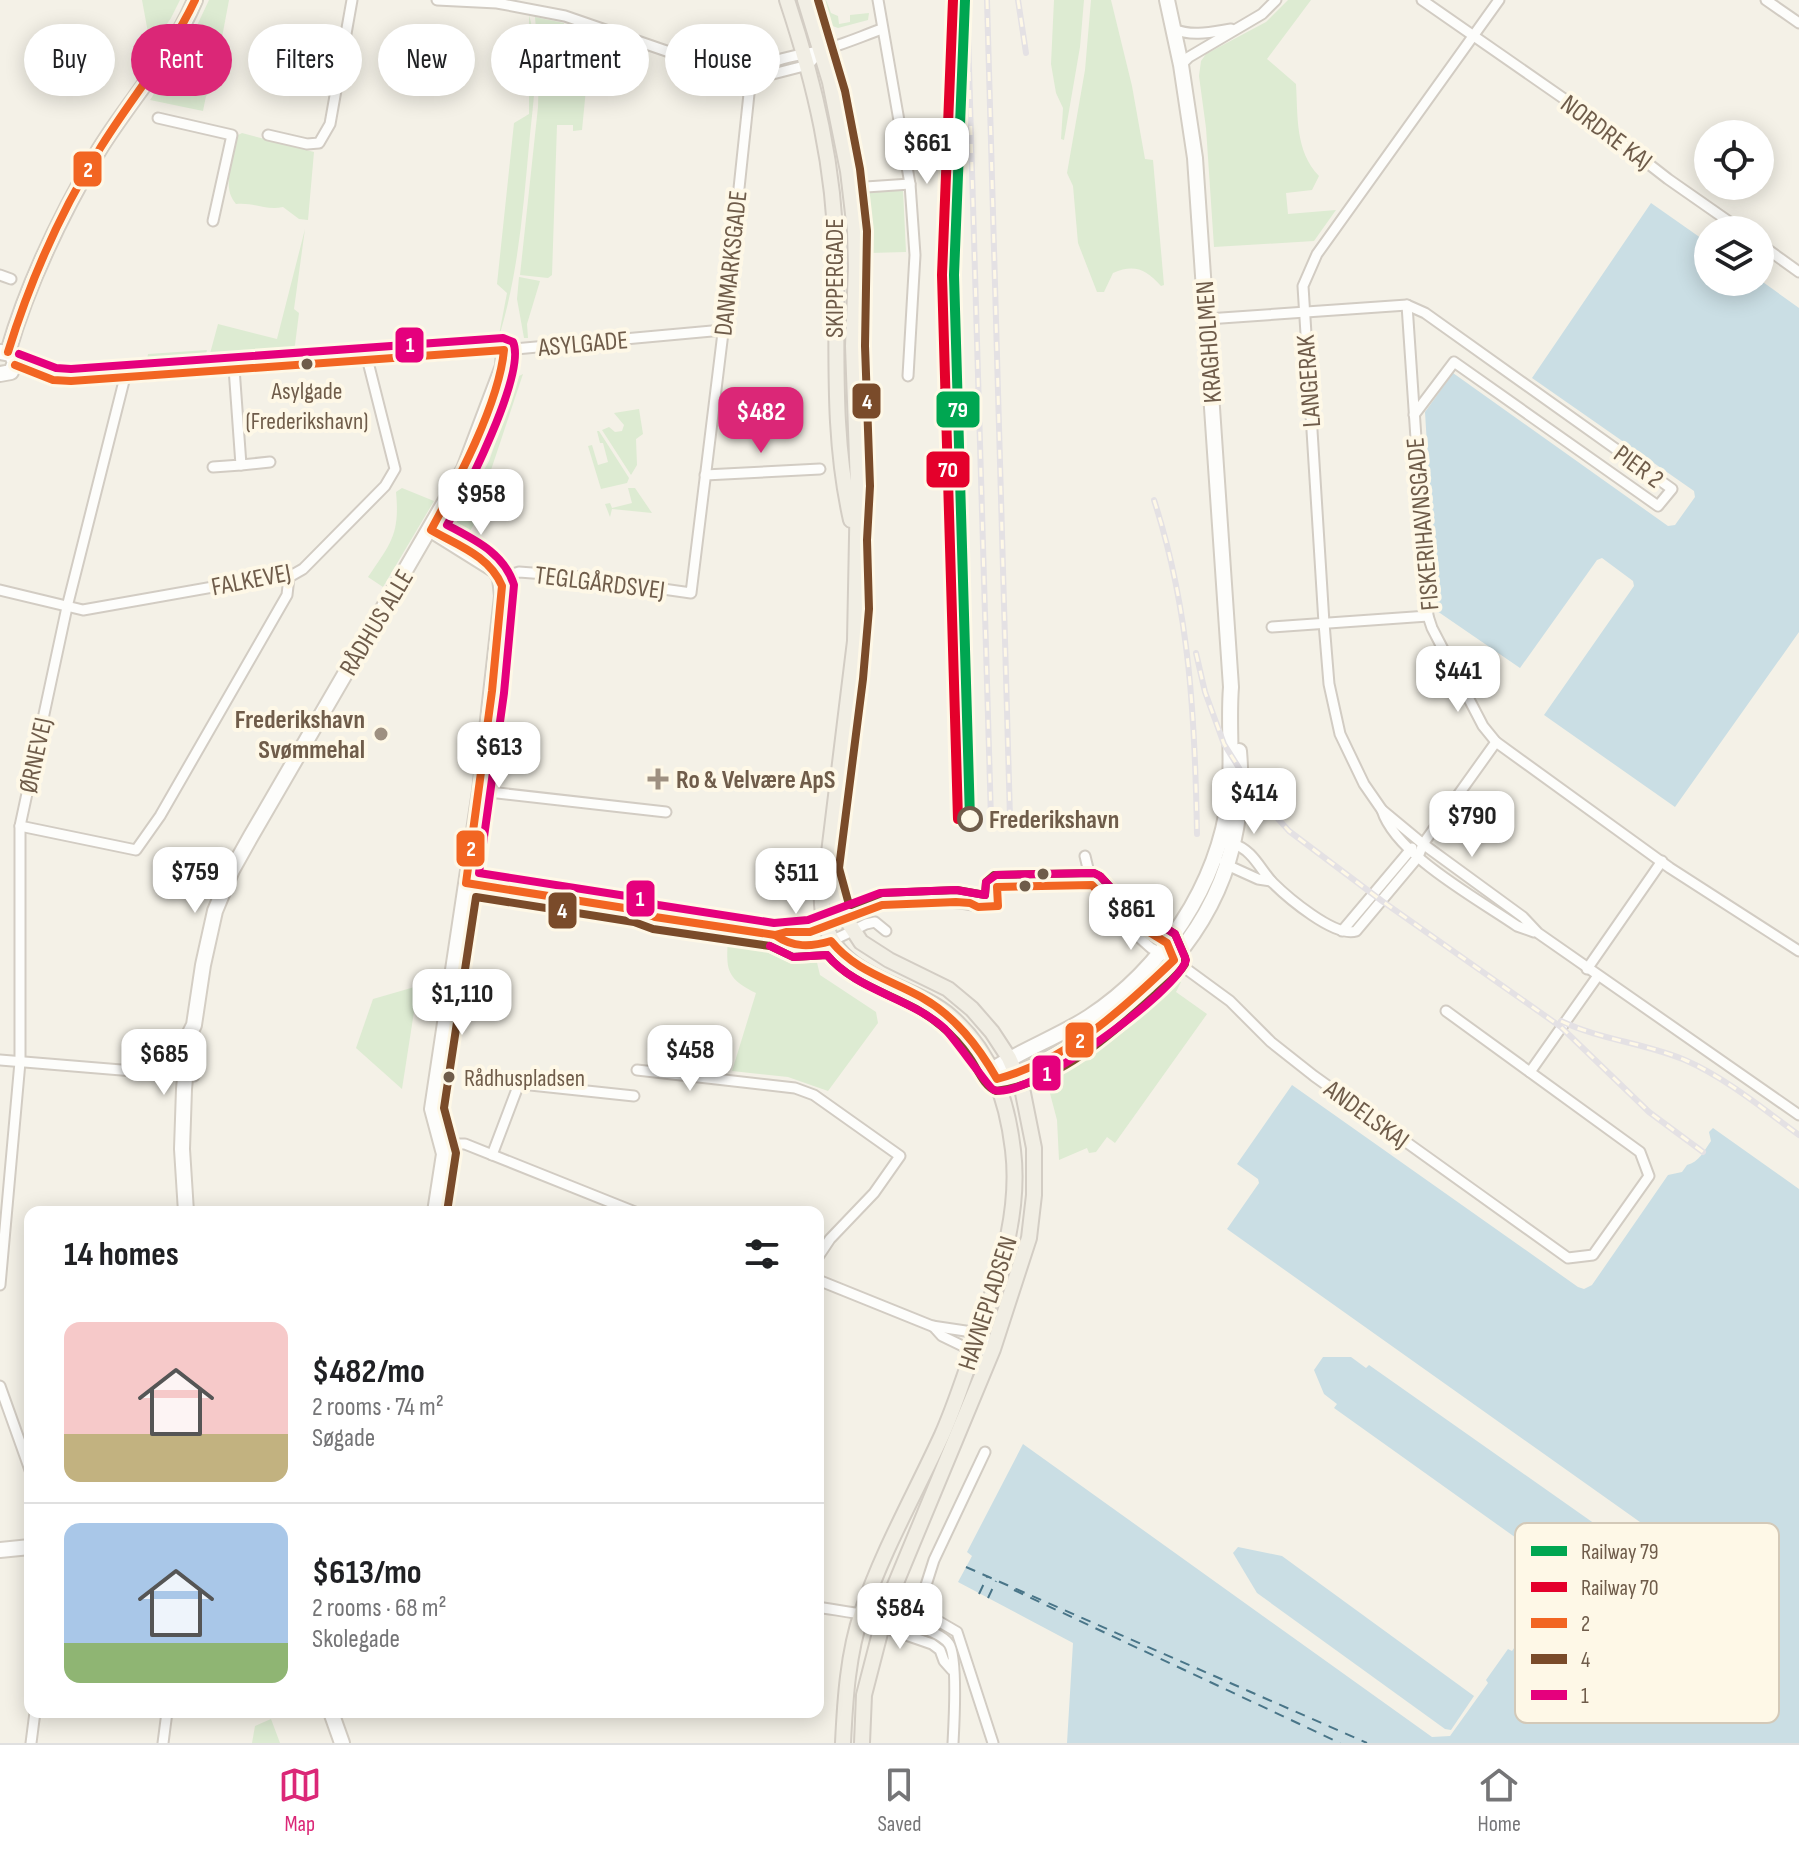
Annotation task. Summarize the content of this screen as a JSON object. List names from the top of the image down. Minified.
{"streets":{"main road":["SKIPPERGADE","HAVNEPLADSEN"],"street":["NORDRE KAJ","DANMARKSGADE","KRAGHOLMEN","ASYLGADE","LANGERAK","PIER 2","FISKERIHAVNSGADE","FALKEVEJ","TEGLGÅRDSVEJ","RÅDHUS ALLE","ØRNEVEJ","ANDELSKAJ"]},"crossings":[["NORDRE KAJ","LANGERAK"],["DANMARKSGADE","ASYLGADE"],["DANMARKSGADE","TEGLGÅRDSVEJ"],["SKIPPERGADE","HAVNEPLADSEN"],["KRAGHOLMEN","ANDELSKAJ"],["KRAGHOLMEN","HAVNEPLADSEN"],["ASYLGADE","FALKEVEJ"],["ASYLGADE","RÅDHUS ALLE"],["ASYLGADE","ØRNEVEJ"],["PIER 2","FISKERIHAVNSGADE"],["FALKEVEJ","ØRNEVEJ"],["TEGLGÅRDSVEJ","RÅDHUS ALLE"]],"places":{"other":["Asylgade (Frederikshavn)","Frederikshavn Svømmehal","Frederikshavn","Rådhuspladsen"],"health":["Ro & Velvære ApS"]},"lines":["rail line 79","rail line 70","transit line 2","transit line 4","transit line 1"],"legend":["Railway 79","Railway 70","2","4","1"],"page":{"chip":["Buy","Rent","Filters","New","Apartment","House"],"price":["$661","$482","$958","$441","$613","$414","$790","$759","$511","$861","$1,110","$458","$685","$584"],"heading":"14 homes","list":[{"name":"$482/mo","note":"2 rooms · 74 m² · Søgade"},{"name":"$613/mo","note":"2 rooms · 68 m² · Skolegade"}],"tabs":["Map","Saved","Home"]}}
